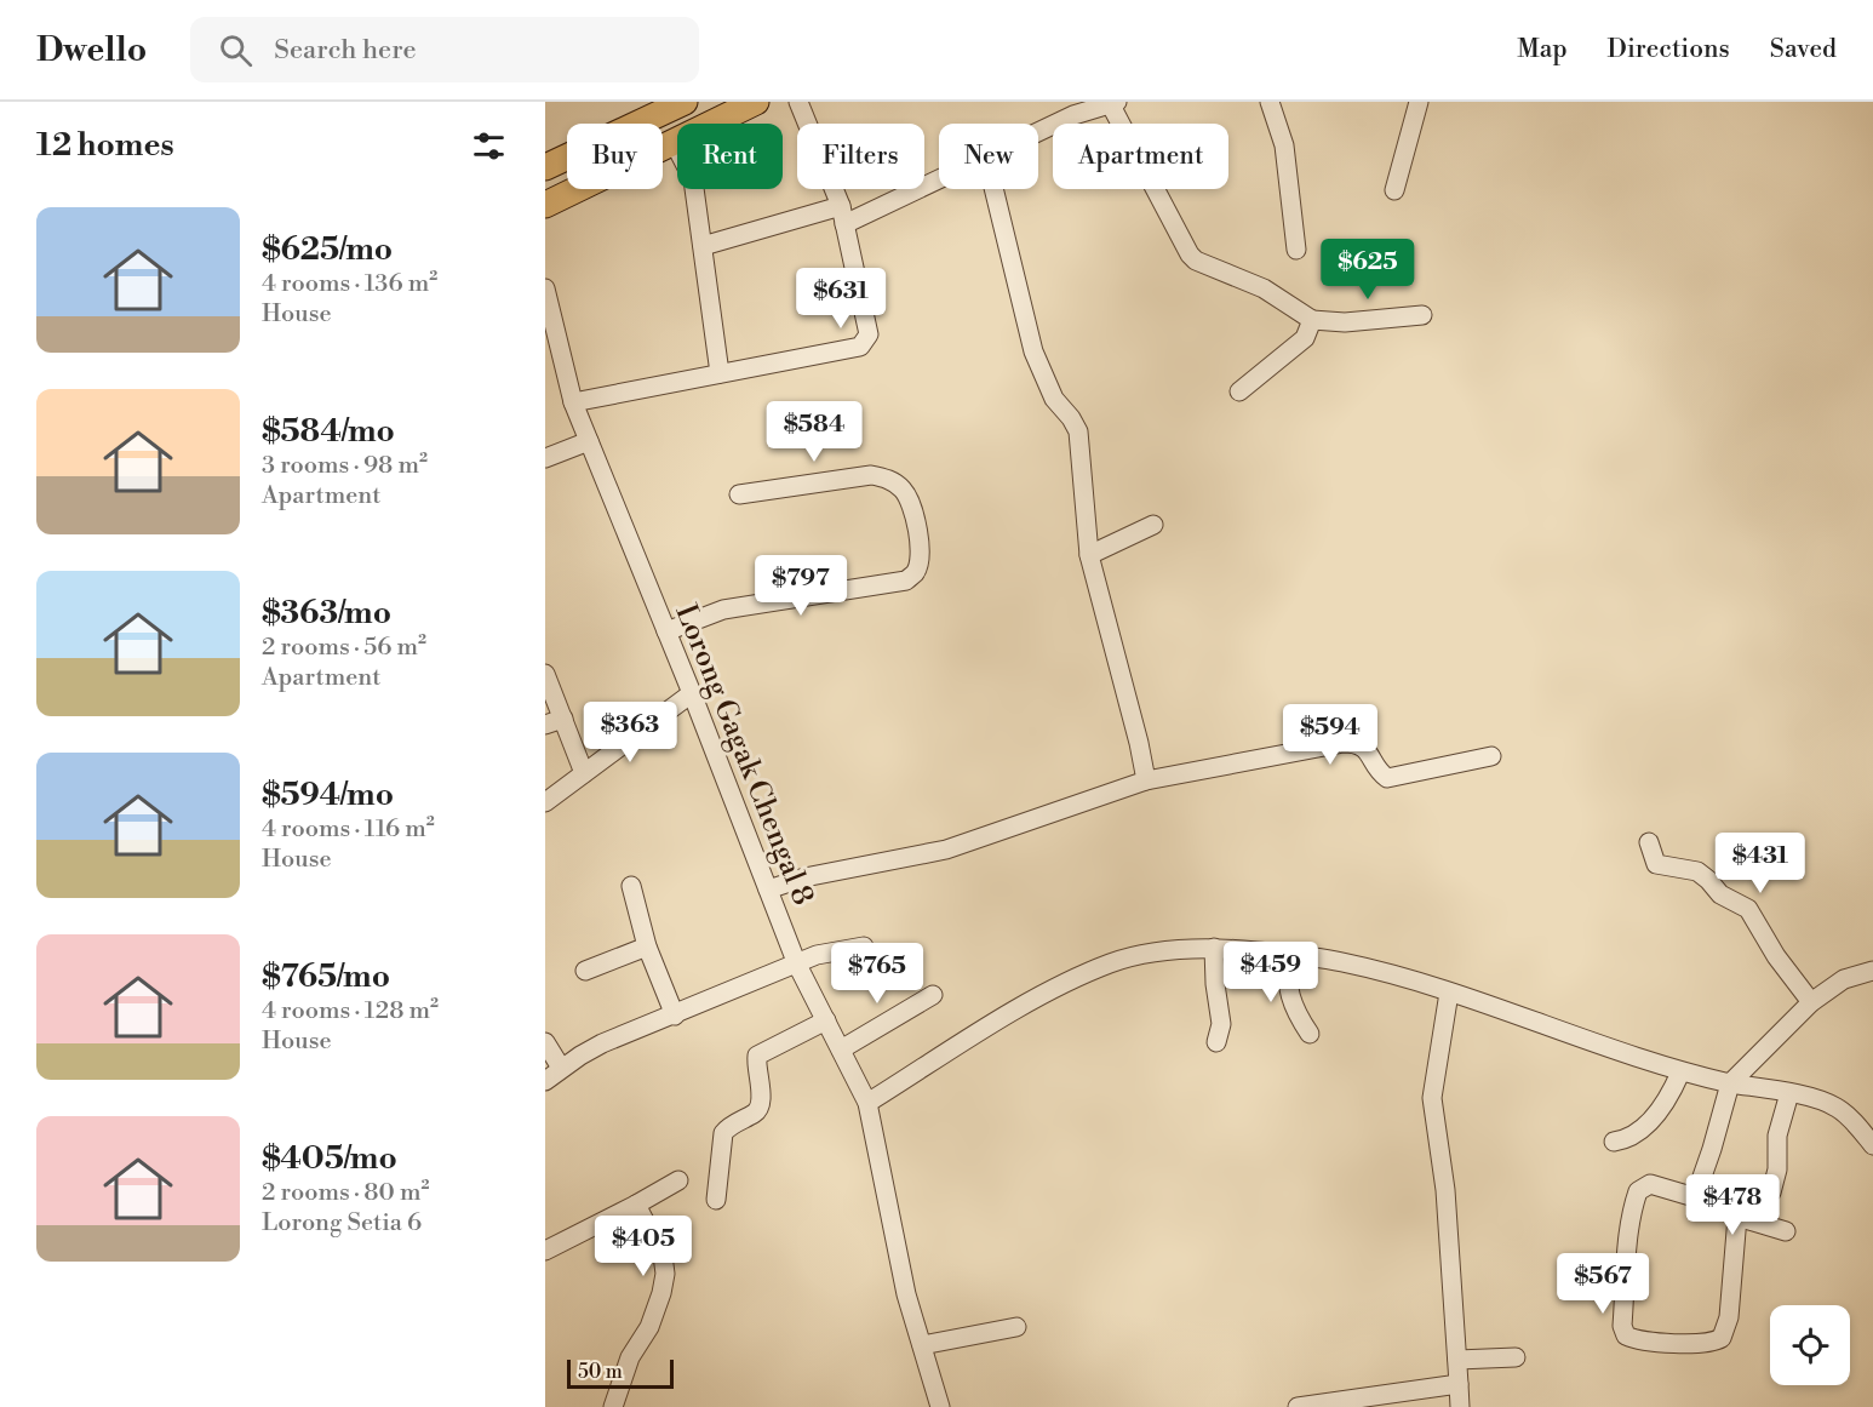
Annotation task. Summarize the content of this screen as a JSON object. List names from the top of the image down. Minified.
{"streets":{"street":["Lorong Gagak Chengal 8"]},"scale_bar":"50 m","page":{"header":"Dwello","search":"Search here","nav":["Map","Directions","Saved"],"heading":"12 homes","chip":["Buy","Rent","Filters","New","Apartment"],"list":[{"name":"$625/mo","note":"4 rooms · 136 m² · House"},{"name":"$584/mo","note":"3 rooms · 98 m² · Apartment"},{"name":"$363/mo","note":"2 rooms · 56 m² · Apartment"},{"name":"$594/mo","note":"4 rooms · 116 m² · House"},{"name":"$765/mo","note":"4 rooms · 128 m² · House"},{"name":"$405/mo","note":"2 rooms · 80 m² · Lorong Setia 6"}],"price":["$625","$631","$584","$797","$363","$594","$431","$459","$765","$478","$405","$567"],"scale":"50 m"}}
